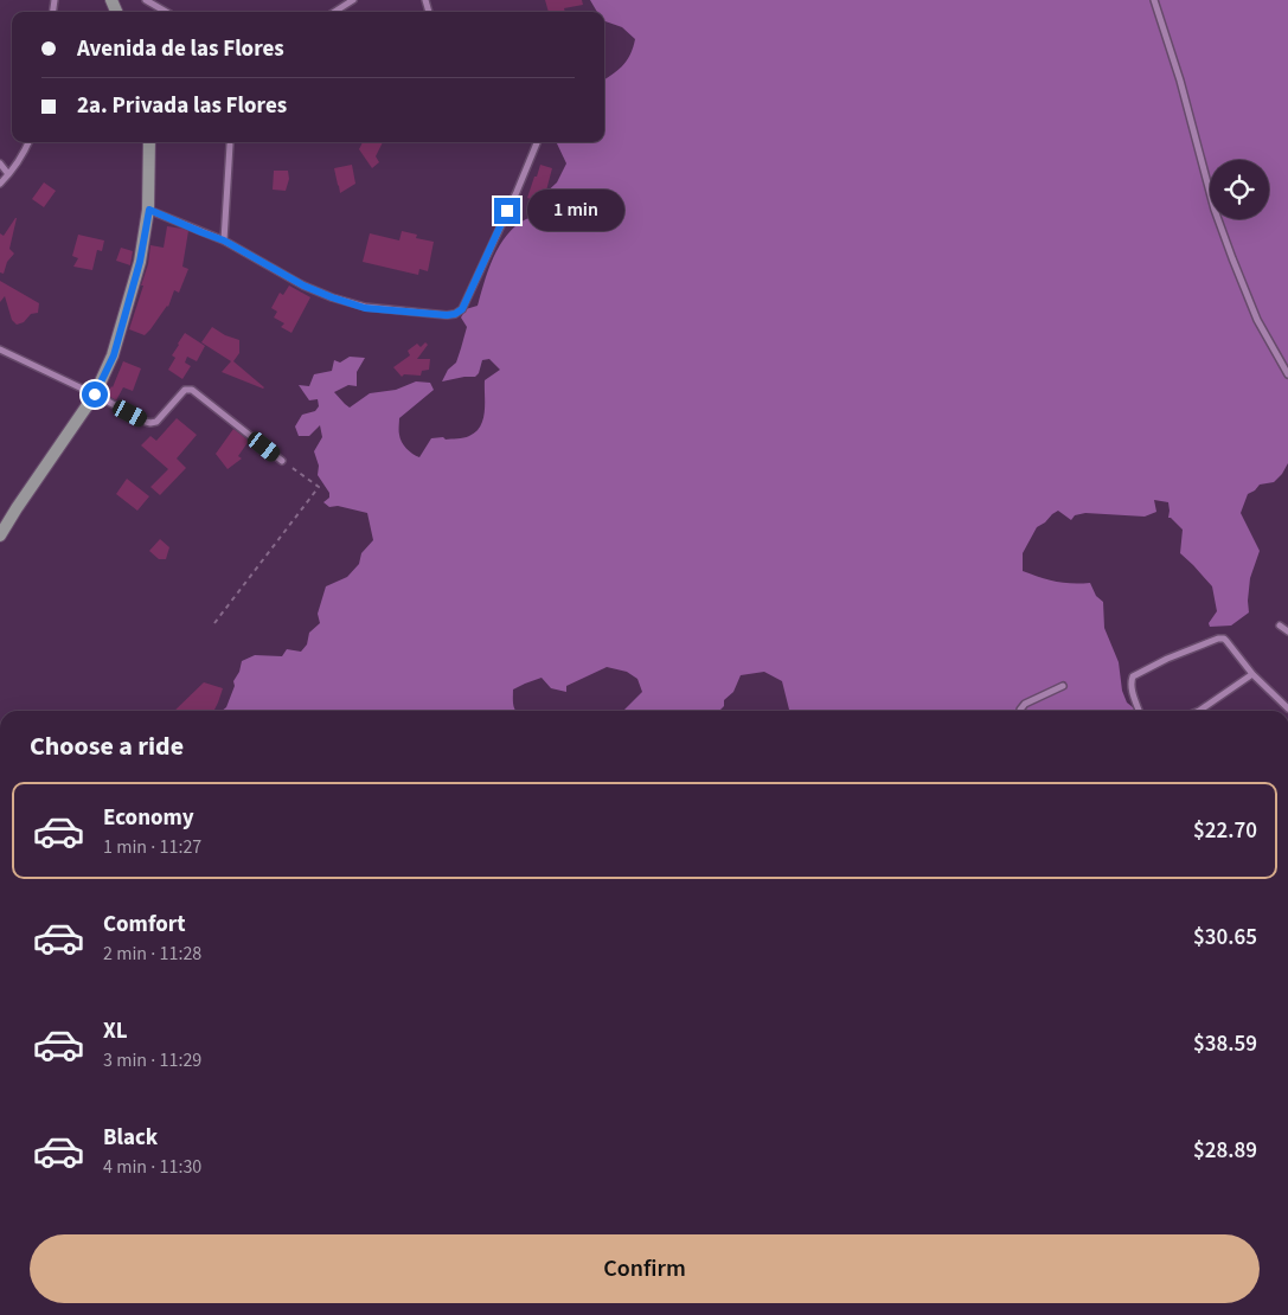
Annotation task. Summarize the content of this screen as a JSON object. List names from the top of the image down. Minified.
{"page":{"banner":["Avenida de las Flores","2a. Privada las Flores"],"bubble":"1 min","heading":"Choose a ride","list":[{"name":"Economy","note":"1 min · 11:27","value":"$22.70"},{"name":"Comfort","note":"2 min · 11:28","value":"$30.65"},{"name":"XL","note":"3 min · 11:29","value":"$38.59"},{"name":"Black","note":"4 min · 11:30","value":"$28.89"}],"buttons":"Confirm"}}
